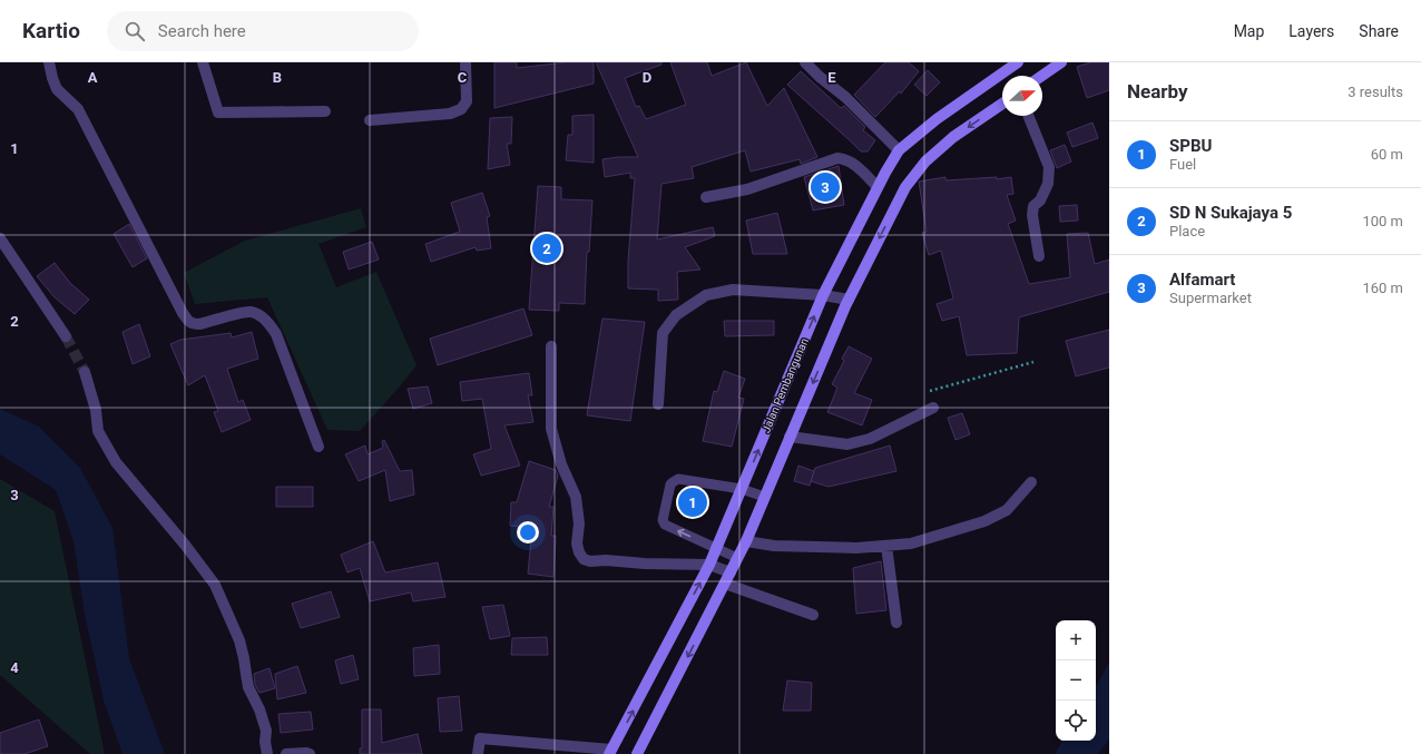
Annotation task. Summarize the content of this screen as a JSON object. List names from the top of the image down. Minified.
{"streets":{"main road":["Jalan Pembangunan"]},"north":"right","page":{"header":"Kartio","search":"Search here","nav":["Map","Layers","Share"],"heading":["Nearby","3 results"],"list":[{"mark":"1","name":"SPBU","note":"Fuel","value":"60 m"},{"mark":"2","name":"SD N Sukajaya 5","note":"Place","value":"100 m"},{"mark":"3","name":"Alfamart","note":"Supermarket","value":"160 m"}],"pins":["3","2","1"],"map_buttons":["+","−"]},"grid":{"columns":["A","B","C","D","E"],"rows":["1","2","3","4"]}}
